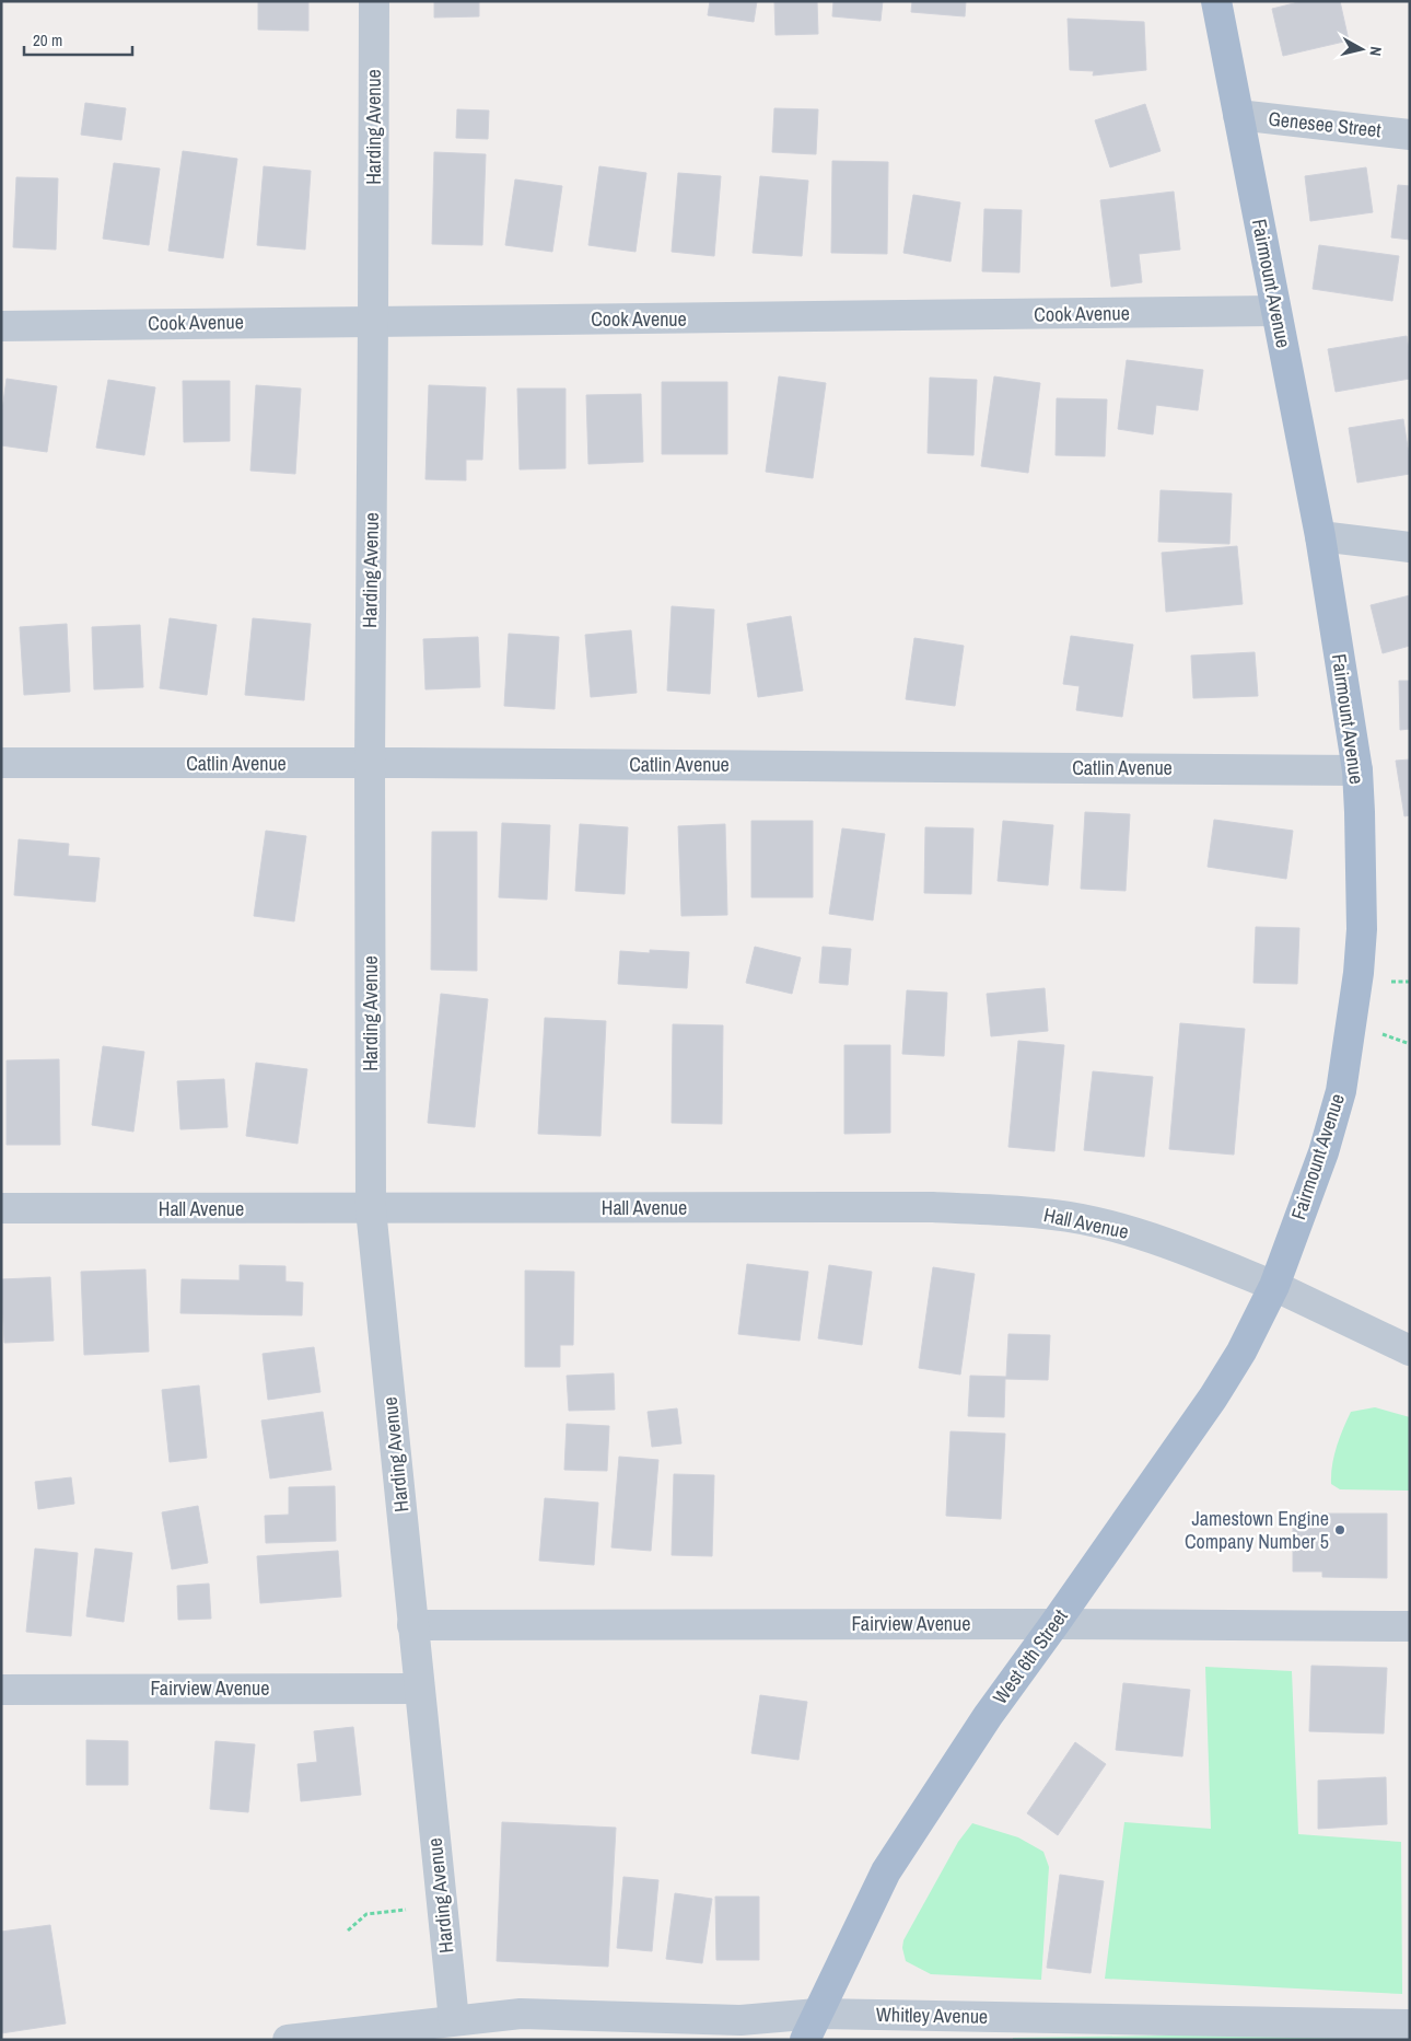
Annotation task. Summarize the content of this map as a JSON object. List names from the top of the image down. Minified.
{"streets":{"main road":["Fairmount Avenue","West 6th Street"],"street":["Genesee Street","Harding Avenue","Cook Avenue","Catlin Avenue","Hall Avenue","Fairview Avenue","Whitley Avenue"]},"crossings":[["Genesee Street","Fairmount Avenue"],["Harding Avenue","Cook Avenue"],["Harding Avenue","Catlin Avenue"],["Harding Avenue","Hall Avenue"],["Harding Avenue","Fairview Avenue"],["Harding Avenue","Whitley Avenue"],["Fairmount Avenue","Cook Avenue"],["Fairmount Avenue","Catlin Avenue"],["Fairmount Avenue","Hall Avenue"],["Fairmount Avenue","West 6th Street"],["Hall Avenue","West 6th Street"],["Fairview Avenue","West 6th Street"],["West 6th Street","Whitley Avenue"]],"places":["Jamestown Engine Company Number 5"],"scale_bar":"20 m","north":"right"}
